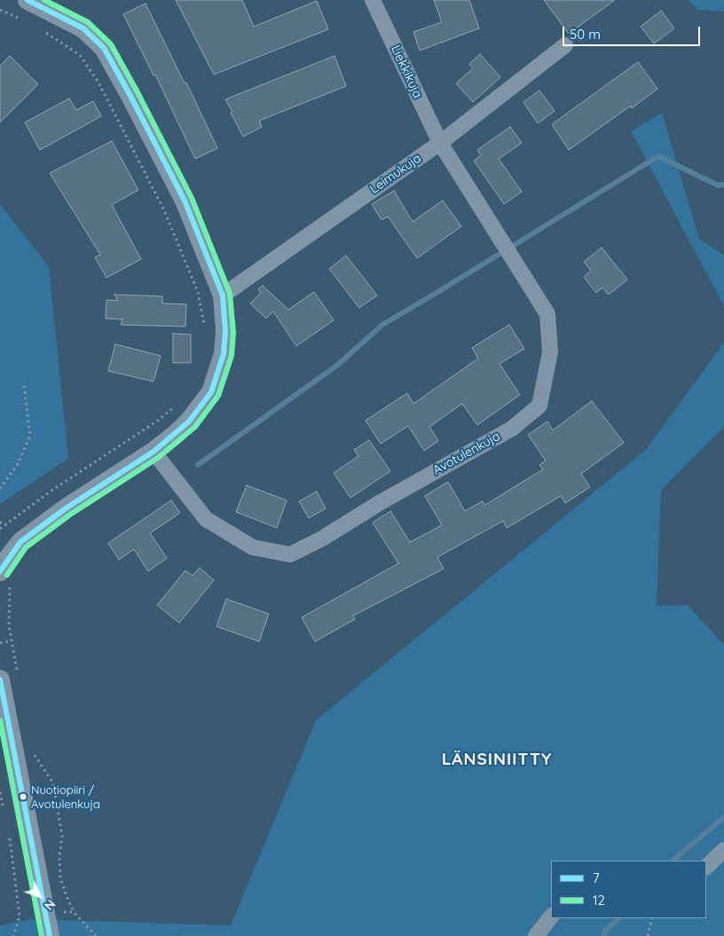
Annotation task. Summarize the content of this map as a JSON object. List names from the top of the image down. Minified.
{"streets":{"street":["Liekkikuja","Leimukuja","Avotulenkuja"]},"crossings":[["Liekkikuja","Leimukuja"],["Liekkikuja","Avotulenkuja"],["Leimukuja","Avotulenkuja"]],"districts":["LÄNSINIITTY"],"places":["Nuotiopiiri / Avotulenkuja"],"lines":["transit line 7","transit line 12"],"legend":["7","12"],"scale_bar":"50 m","north":"bottom right"}
